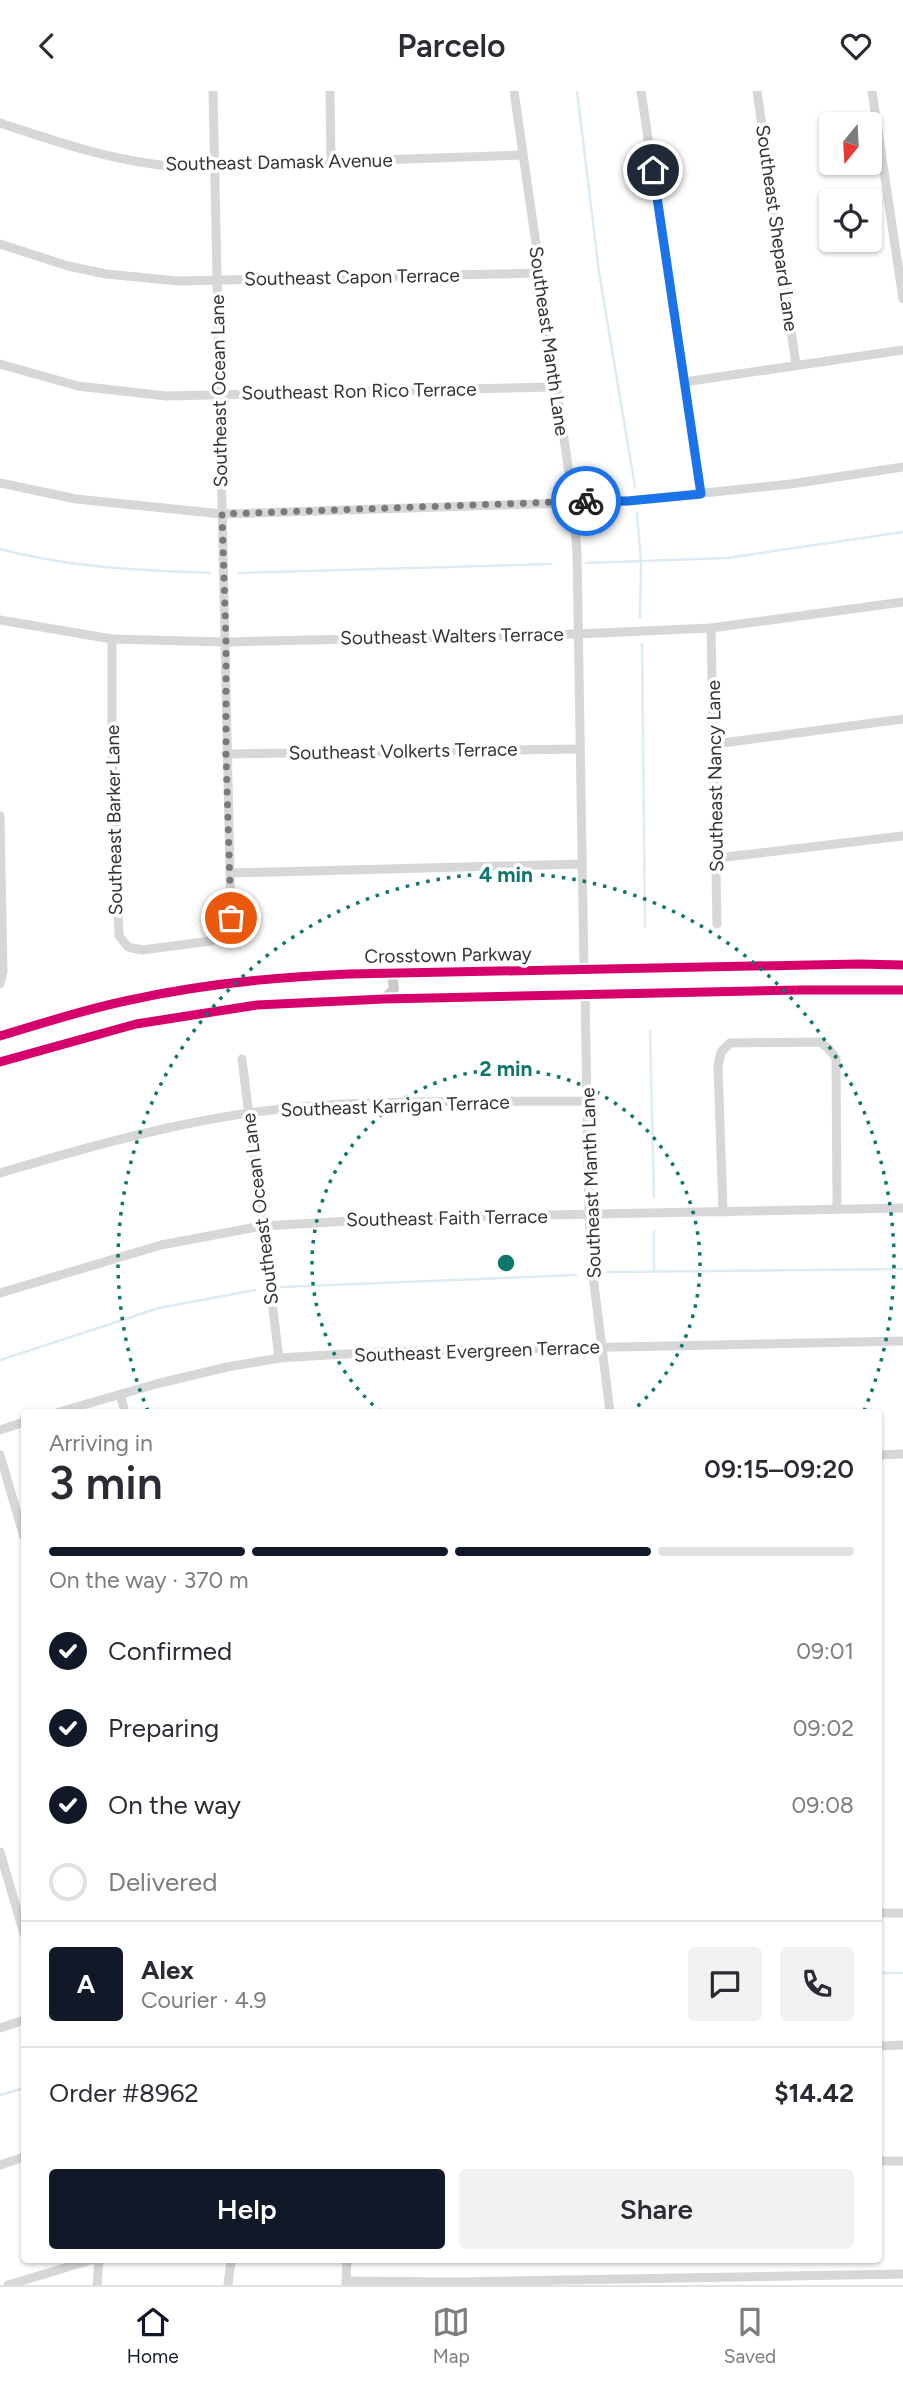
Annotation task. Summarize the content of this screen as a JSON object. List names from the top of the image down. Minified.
{"streets":{"main road":["Crosstown Parkway"],"street":["Southeast Damask Avenue","Southeast Shepard Lane","Southeast Capon Terrace","Southeast Manth Lane","Southeast Ocean Lane","Southeast Ron Rico Terrace","Southeast Walters Terrace","Southeast Volkerts Terrace","Southeast Nancy Lane","Southeast Barker Lane","Southeast Karrigan Terrace","Southeast Faith Terrace","Southeast Evergreen Terrace"]},"crossings":[["Southeast Damask Avenue","Southeast Manth Lane"],["Southeast Damask Avenue","Southeast Ocean Lane"],["Southeast Capon Terrace","Southeast Manth Lane"],["Southeast Capon Terrace","Southeast Ocean Lane"],["Southeast Manth Lane","Southeast Ron Rico Terrace"],["Southeast Manth Lane","Southeast Walters Terrace"],["Southeast Manth Lane","Southeast Volkerts Terrace"],["Southeast Manth Lane","Crosstown Parkway"],["Southeast Manth Lane","Southeast Karrigan Terrace"],["Southeast Manth Lane","Southeast Faith Terrace"],["Southeast Manth Lane","Southeast Evergreen Terrace"],["Southeast Ocean Lane","Southeast Ron Rico Terrace"],["Southeast Ocean Lane","Southeast Walters Terrace"],["Southeast Ocean Lane","Southeast Volkerts Terrace"],["Southeast Ocean Lane","Southeast Barker Lane"],["Southeast Ocean Lane","Southeast Karrigan Terrace"],["Southeast Ocean Lane","Southeast Faith Terrace"],["Southeast Ocean Lane","Southeast Evergreen Terrace"],["Southeast Walters Terrace","Southeast Nancy Lane"],["Southeast Walters Terrace","Southeast Barker Lane"]],"north":"bottom","page":{"header":"Parcelo","heading":["3 min","Arriving in","09:15–09:20"],"panel":["Alex","Courier · 4.9","Order #8962","$14.42"],"bar":"On the way · 370 m","list":[["Confirmed","09:01"],["Preparing","09:02"],["On the way","09:08"],"Delivered"],"round":"A","buttons":["Help","Share"],"tabs":["Home","Map","Saved"]},"rings":["4 min","2 min"]}
